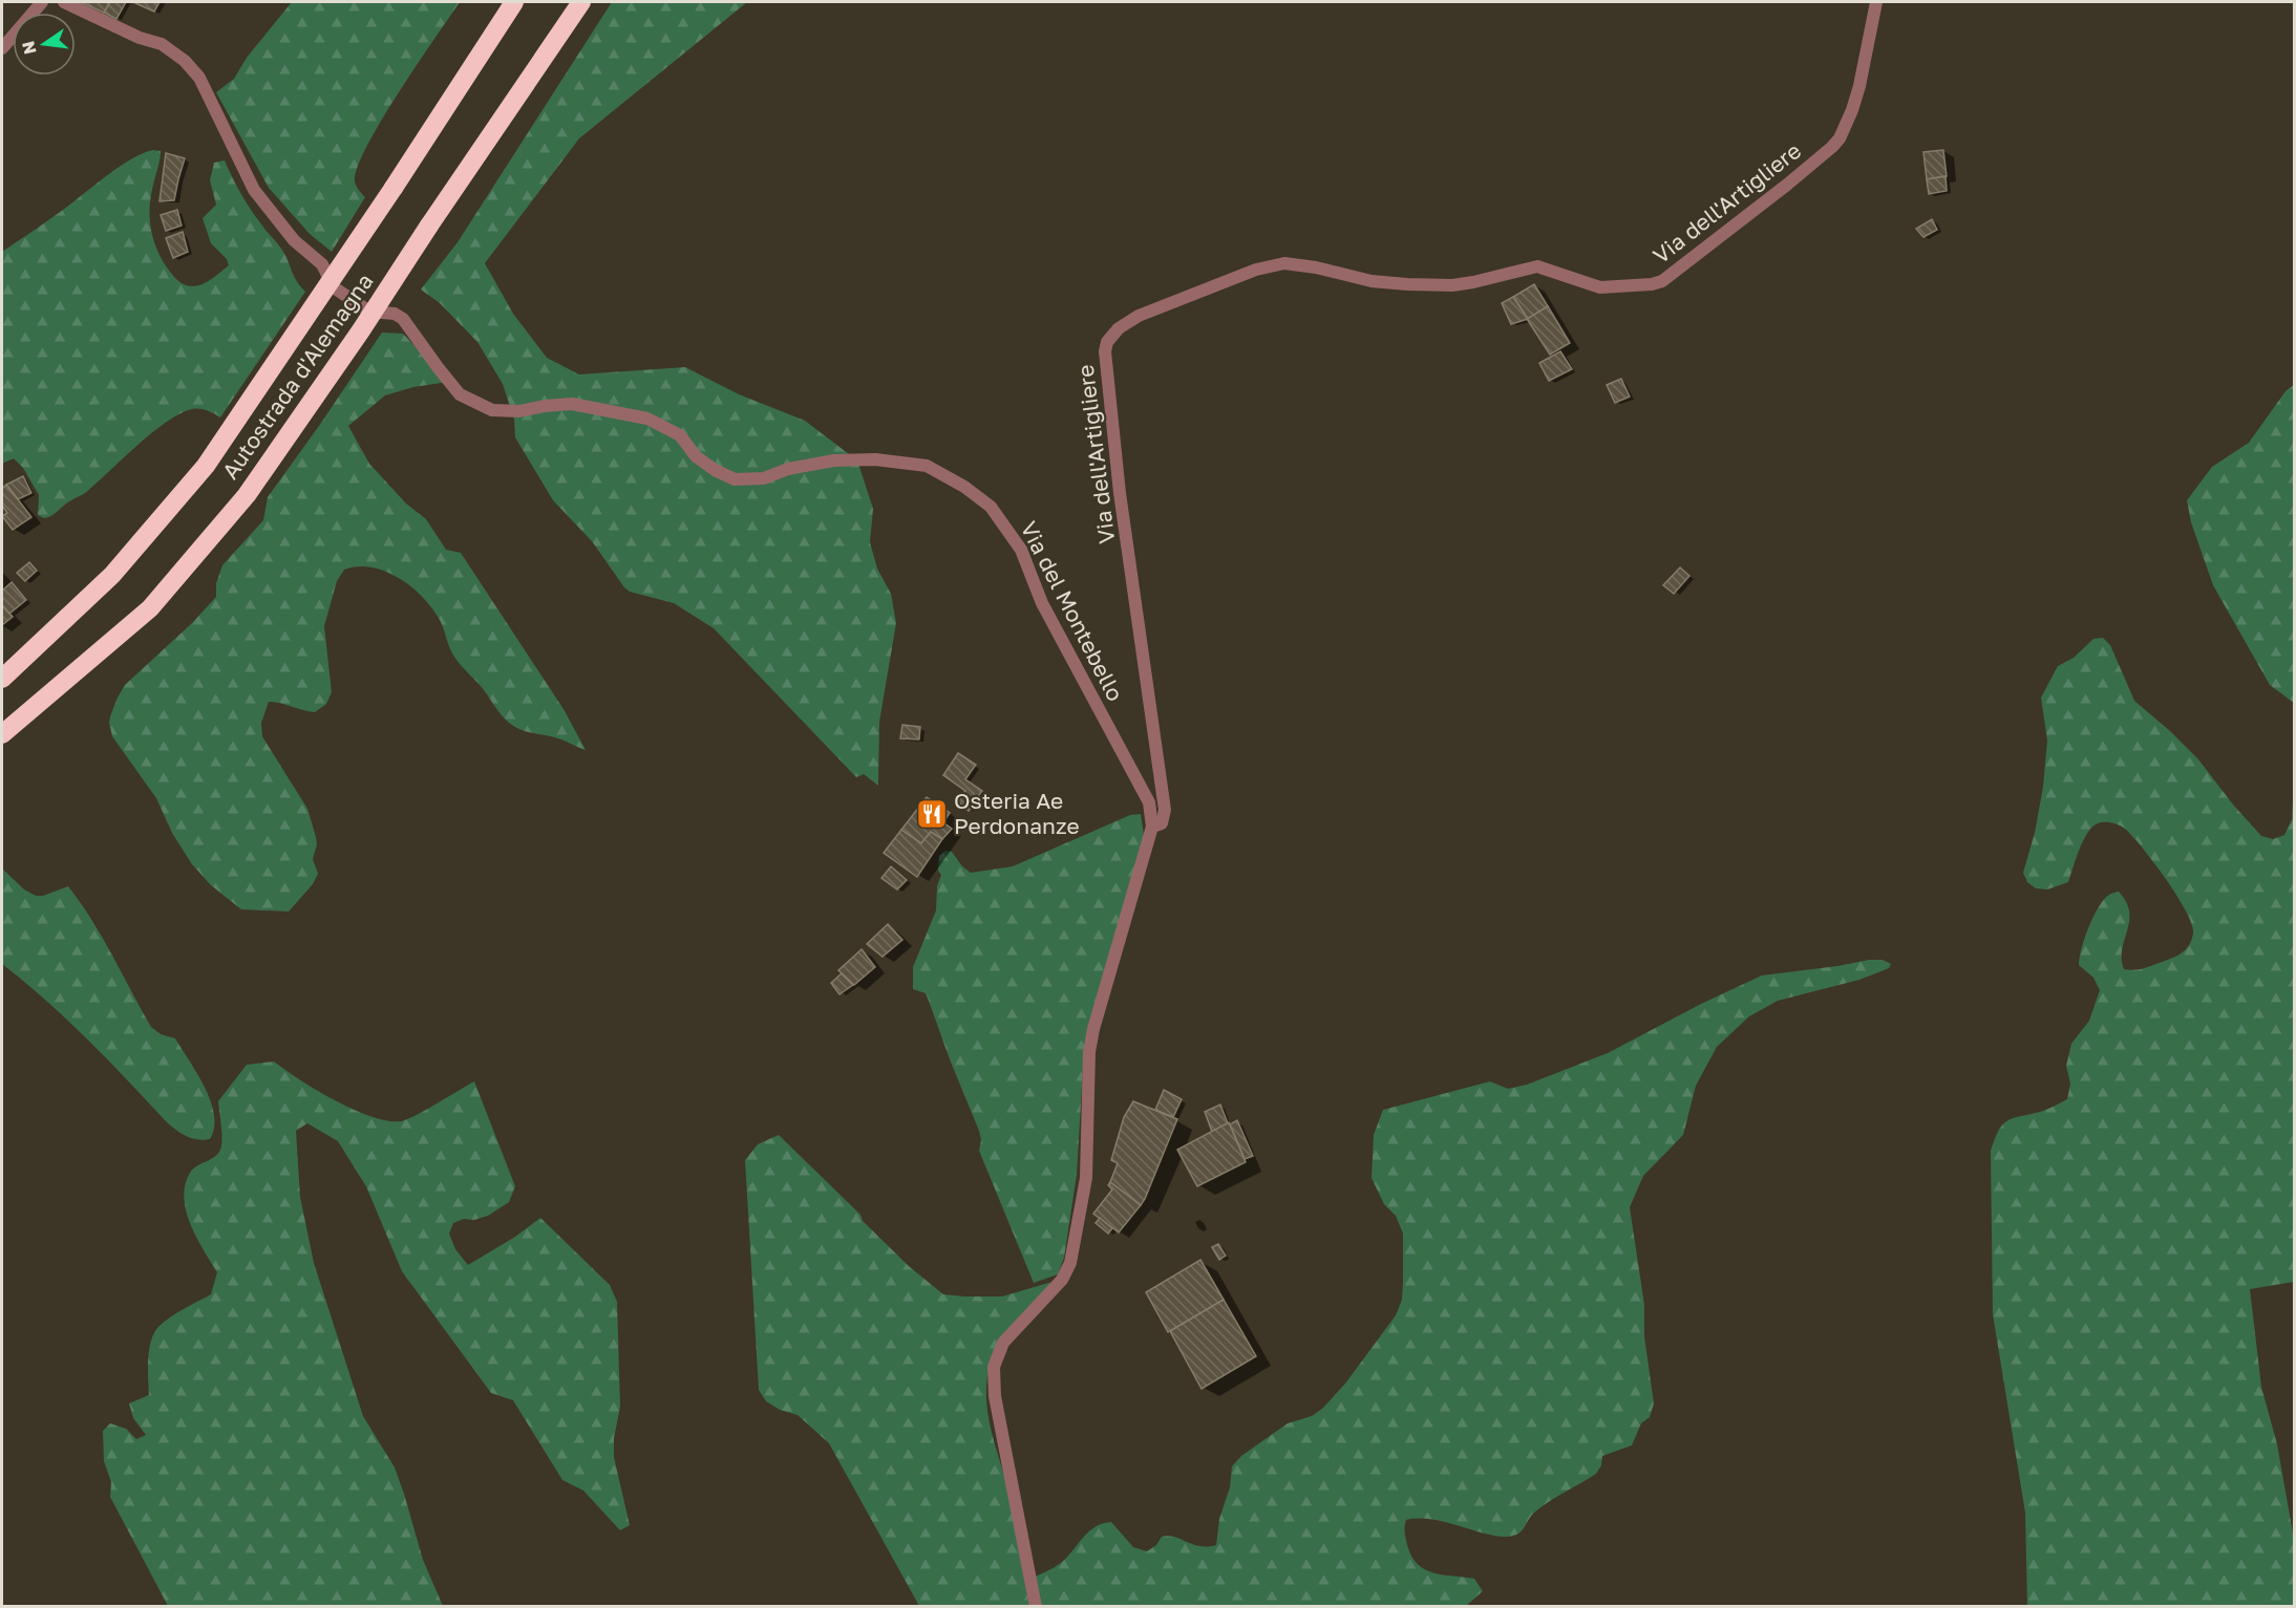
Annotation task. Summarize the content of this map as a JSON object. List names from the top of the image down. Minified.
{"streets":{"highway":["Autostrada d'Alemagna"],"street":["Via dell'Artigliere","Via del Montebello"]},"crossings":[["Via dell'Artigliere","Via del Montebello"]],"places":{"restaurant":["Osteria Ae Perdonanze"]},"north":"left"}
